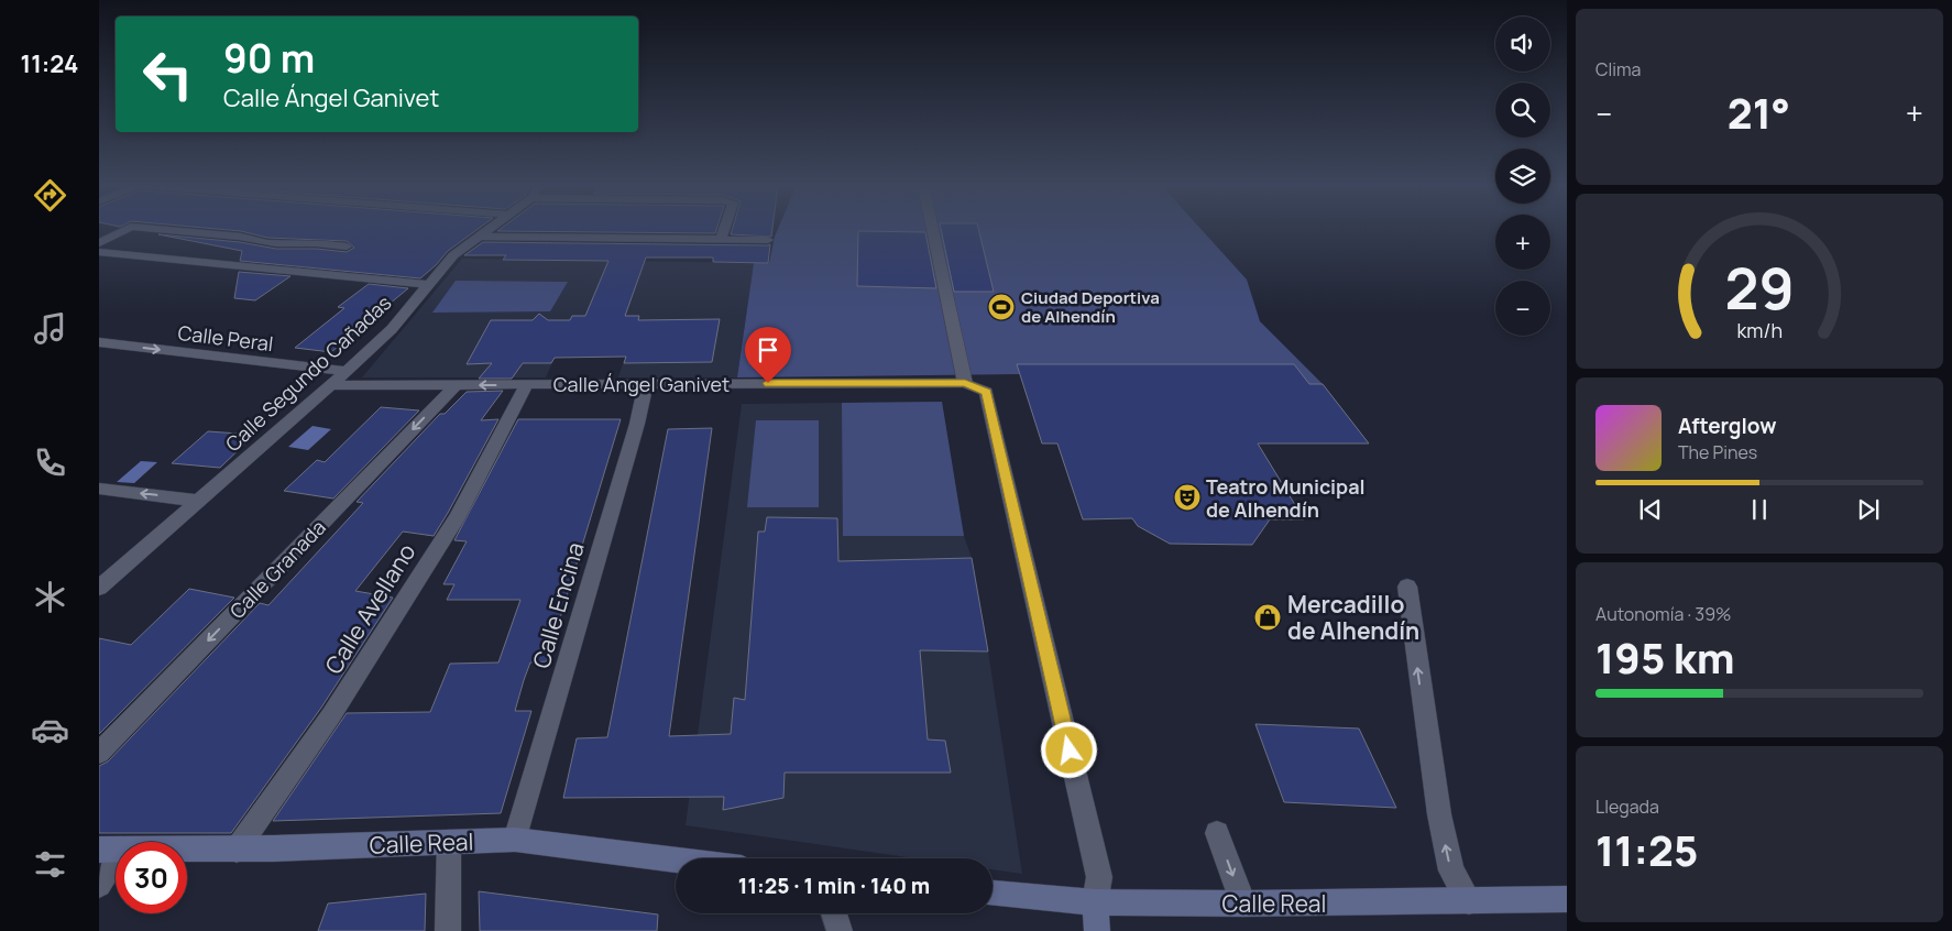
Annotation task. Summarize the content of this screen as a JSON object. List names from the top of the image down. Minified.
{"streets":{"street":["Calle Peral","Calle Segundo Cañadas","Calle Ángel Ganivet","Calle Granada","Calle Encina","Calle Avellano","Calle Real"]},"crossings":[["Calle Peral","Calle Segundo Cañadas"],["Calle Segundo Cañadas","Calle Ángel Ganivet"],["Calle Ángel Ganivet","Calle Granada"],["Calle Ángel Ganivet","Calle Encina"],["Calle Ángel Ganivet","Calle Avellano"],["Calle Encina","Calle Real"],["Calle Avellano","Calle Real"]],"one_way":["Calle Granada"],"places":{"sports":["Ciudad Deportiva de Alhendín"],"theatre":["Teatro Municipal de Alhendín"],"shop":["Mercadillo de Alhendín"]},"page":{"tabs":"11:24","tile":["Clima",["Autonomía · 39%","195 km"],["Llegada","11:25"]],"map_buttons":["+","−"],"turn":["90 m","Calle Ángel Ganivet"],"heat":["−","21°","+"],"song":["Afterglow","The Pines"],"limit":"30","trip":"11:25 · 1 min · 140 m","gauge":["29","km/h"]}}
